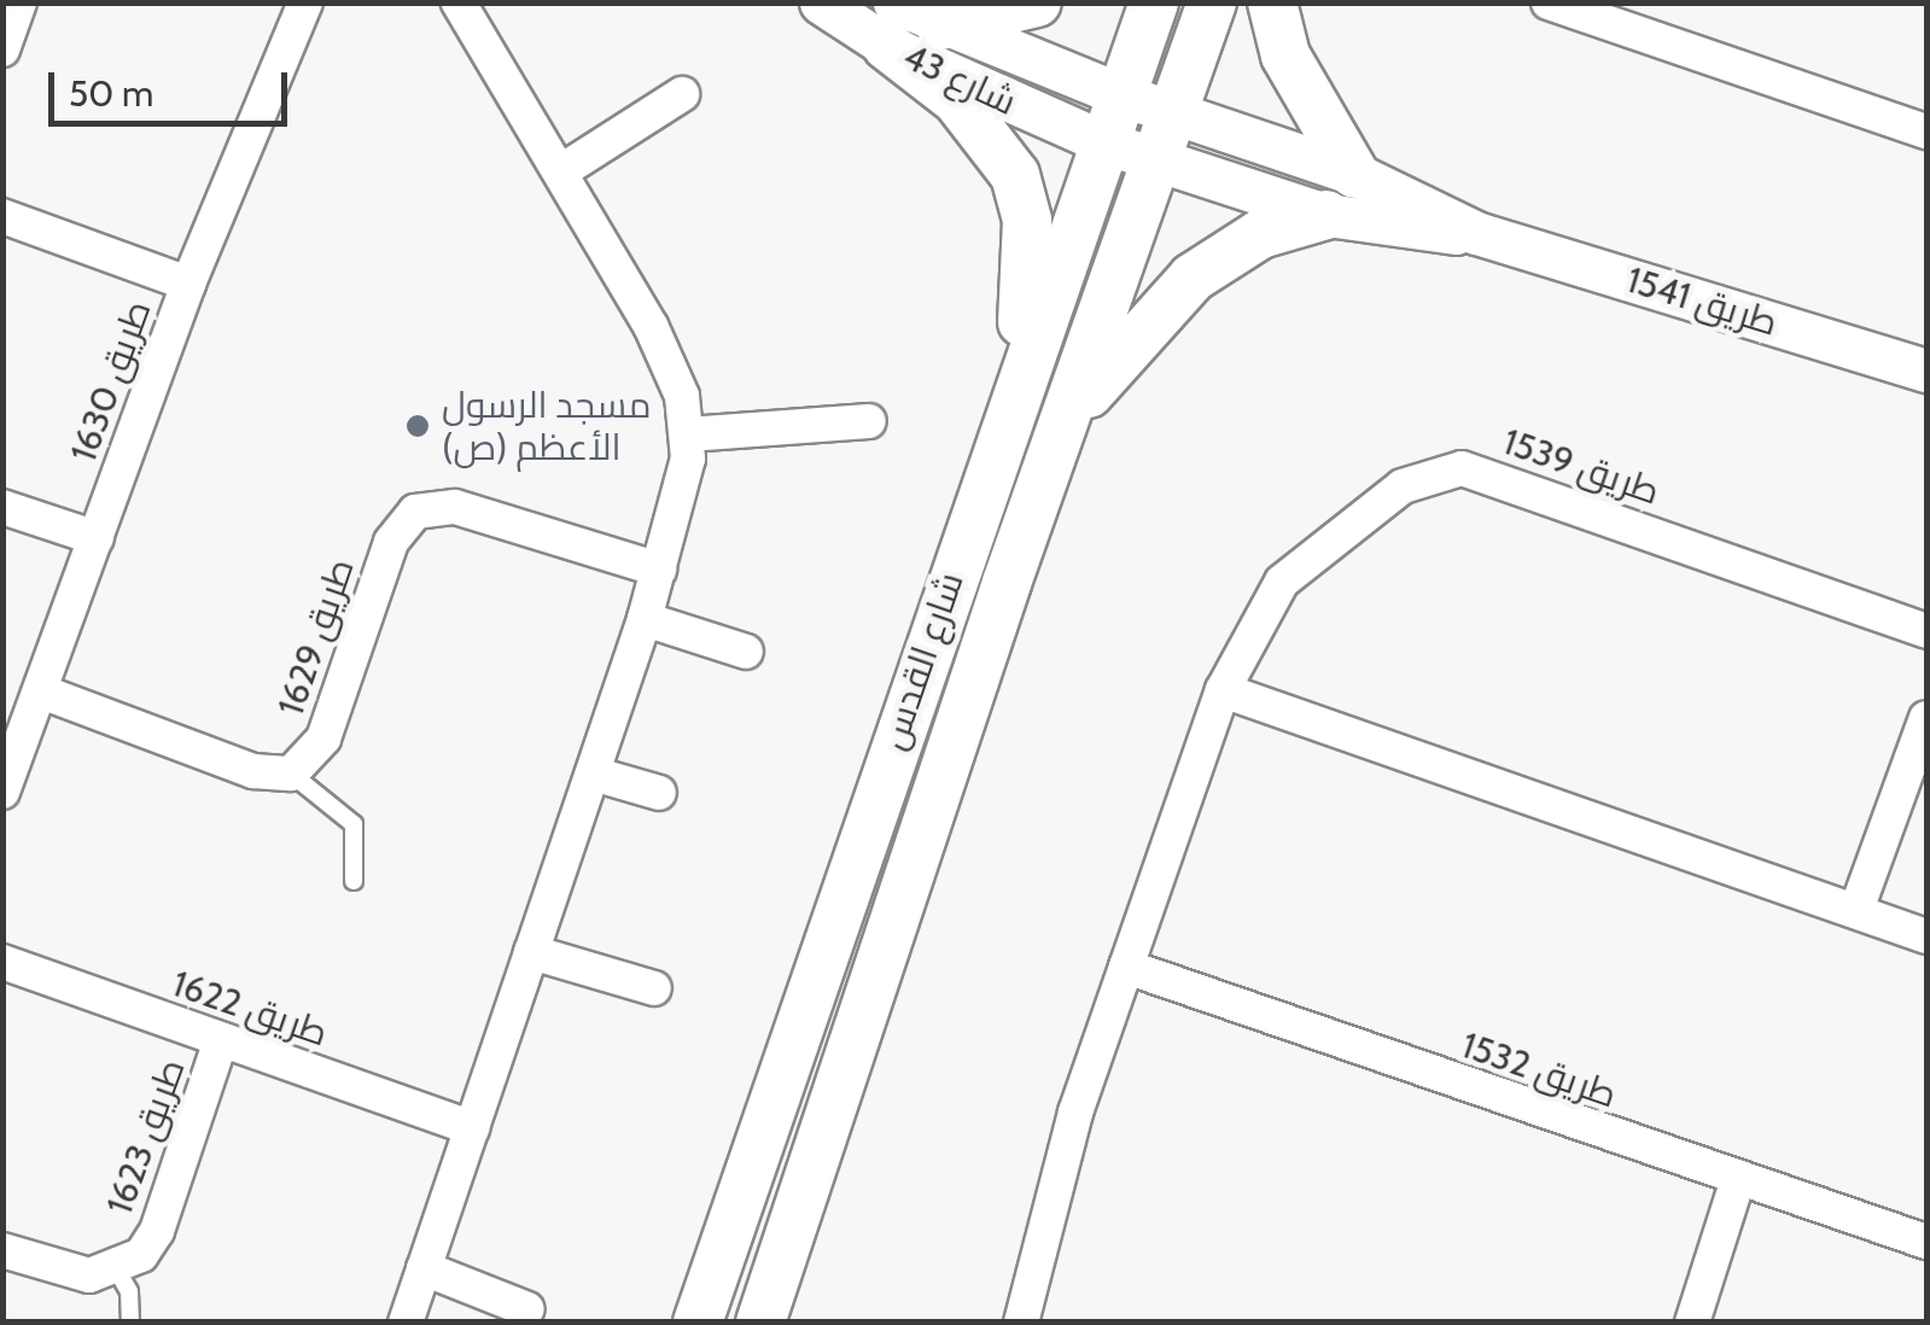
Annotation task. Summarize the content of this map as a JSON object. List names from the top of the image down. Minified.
{"streets":{"main road":["شارع القدس"],"street":["شارع 43","طريق 1541","طريق 1630","طريق 1539","طريق 1629","طريق 1622","طريق 1532","طريق 1623"]},"crossings":[["شارع 43","طريق 1541"],["شارع 43","شارع القدس"],["طريق 1541","شارع القدس"],["طريق 1539","طريق 1532"],["طريق 1622","طريق 1623"]],"places":["مسجد الرسول الأعظم (ص)"],"scale_bar":"50 m"}
